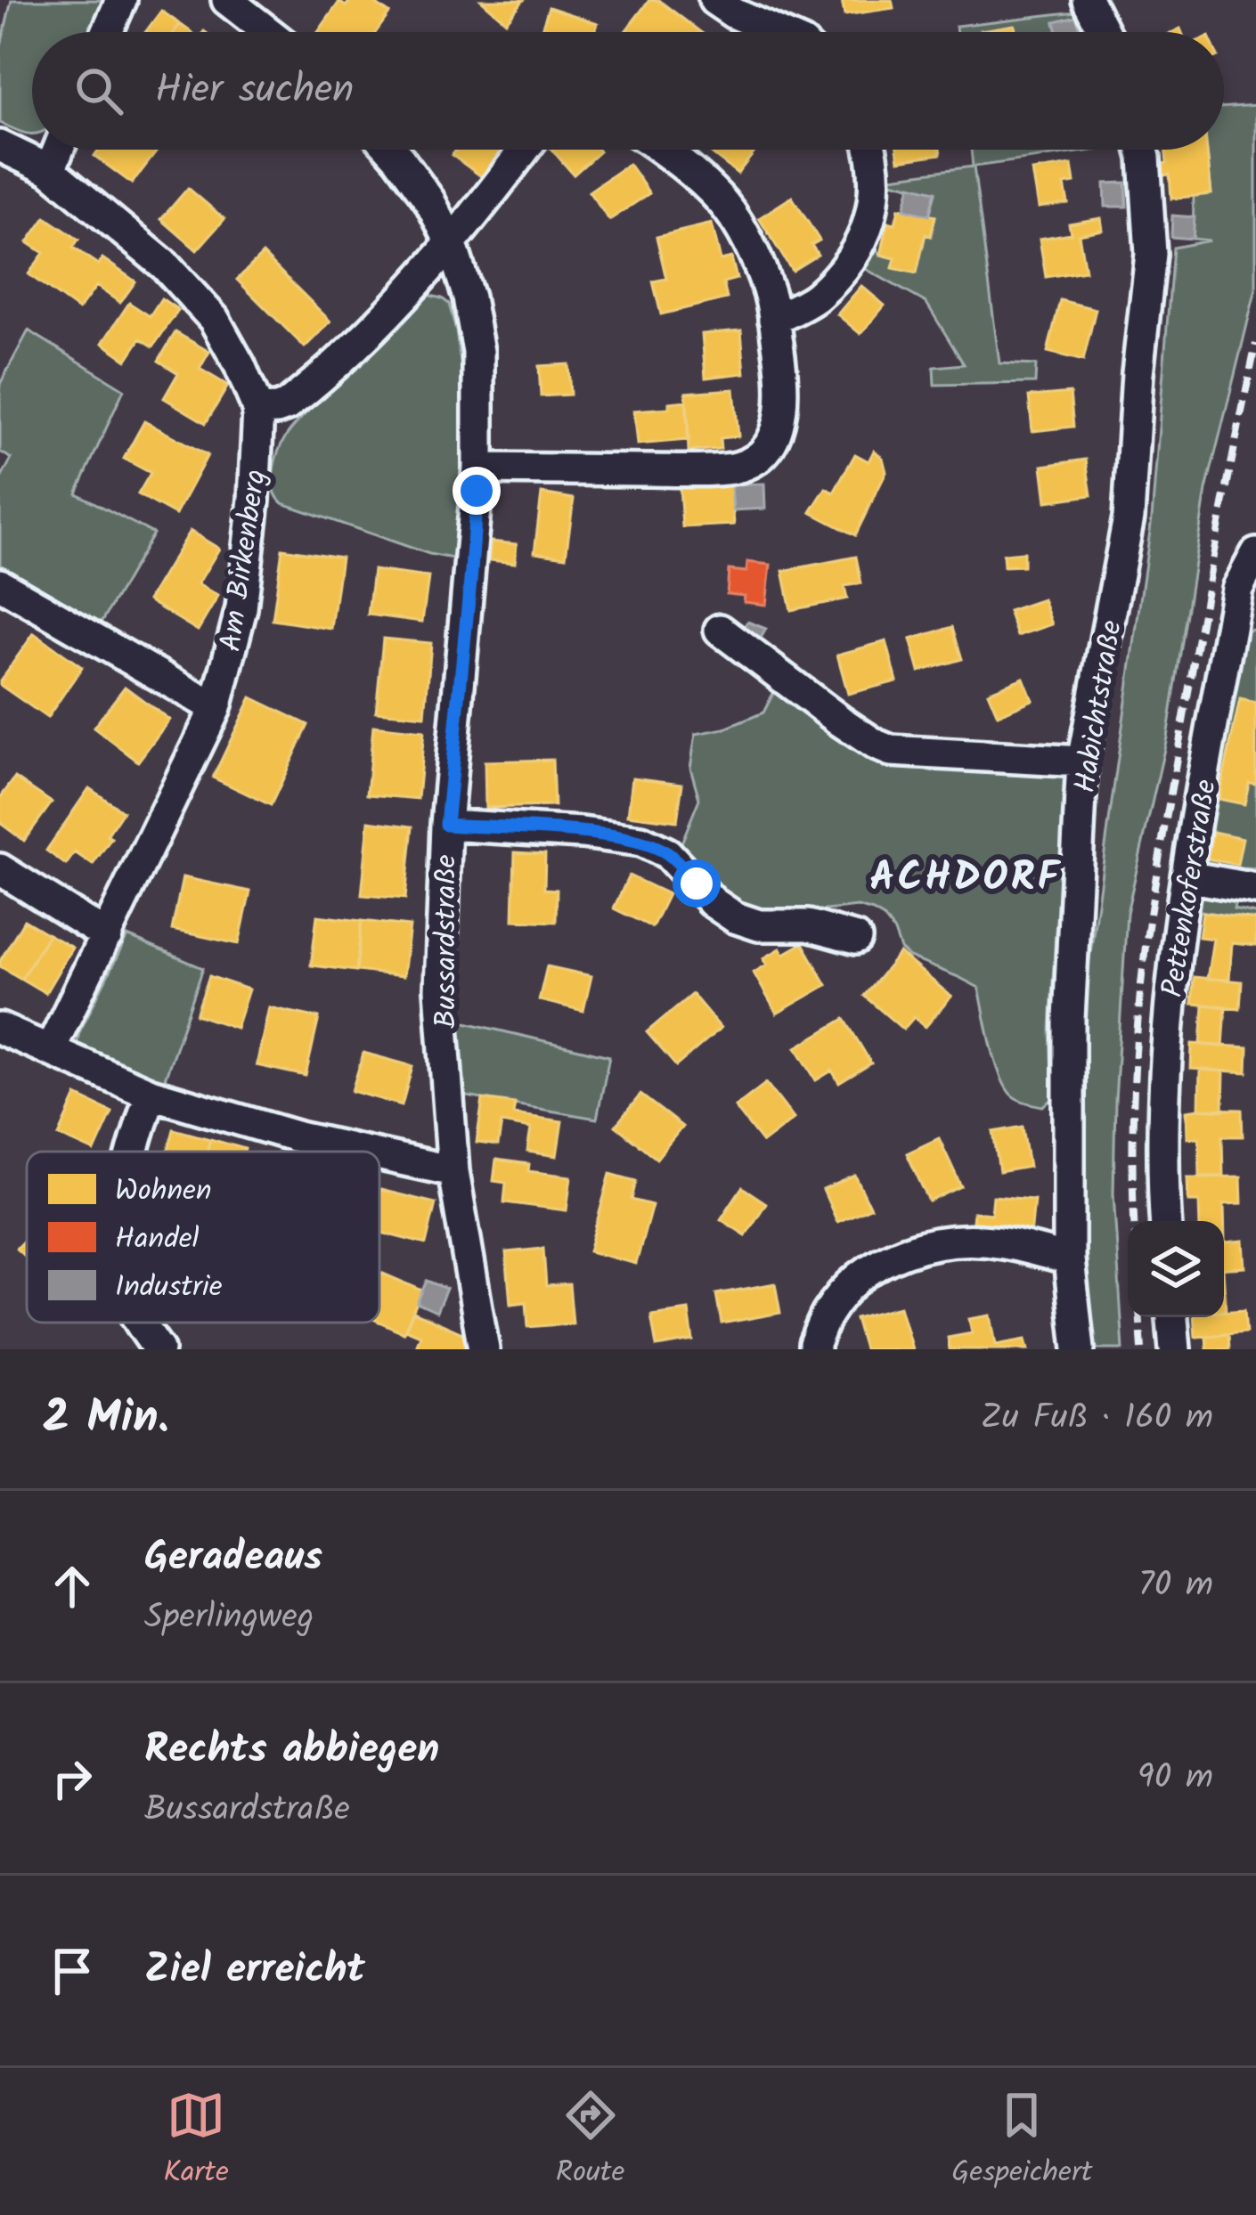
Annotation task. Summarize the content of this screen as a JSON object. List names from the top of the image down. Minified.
{"streets":{"street":["Am Birkenberg","Habichtstraße","Pettenkoferstraße","Bussardstraße"]},"districts":["ACHDORF"],"legend":["Wohnen","Handel","Industrie"],"page":{"search":"Hier suchen","heading":["2 Min.","Zu Fuß · 160 m"],"list":[["Geradeaus","Sperlingweg","70 m"],["Rechts abbiegen","Bussardstraße","90 m"],"Ziel erreicht"],"nav":["Karte","Route","Gespeichert"]}}
